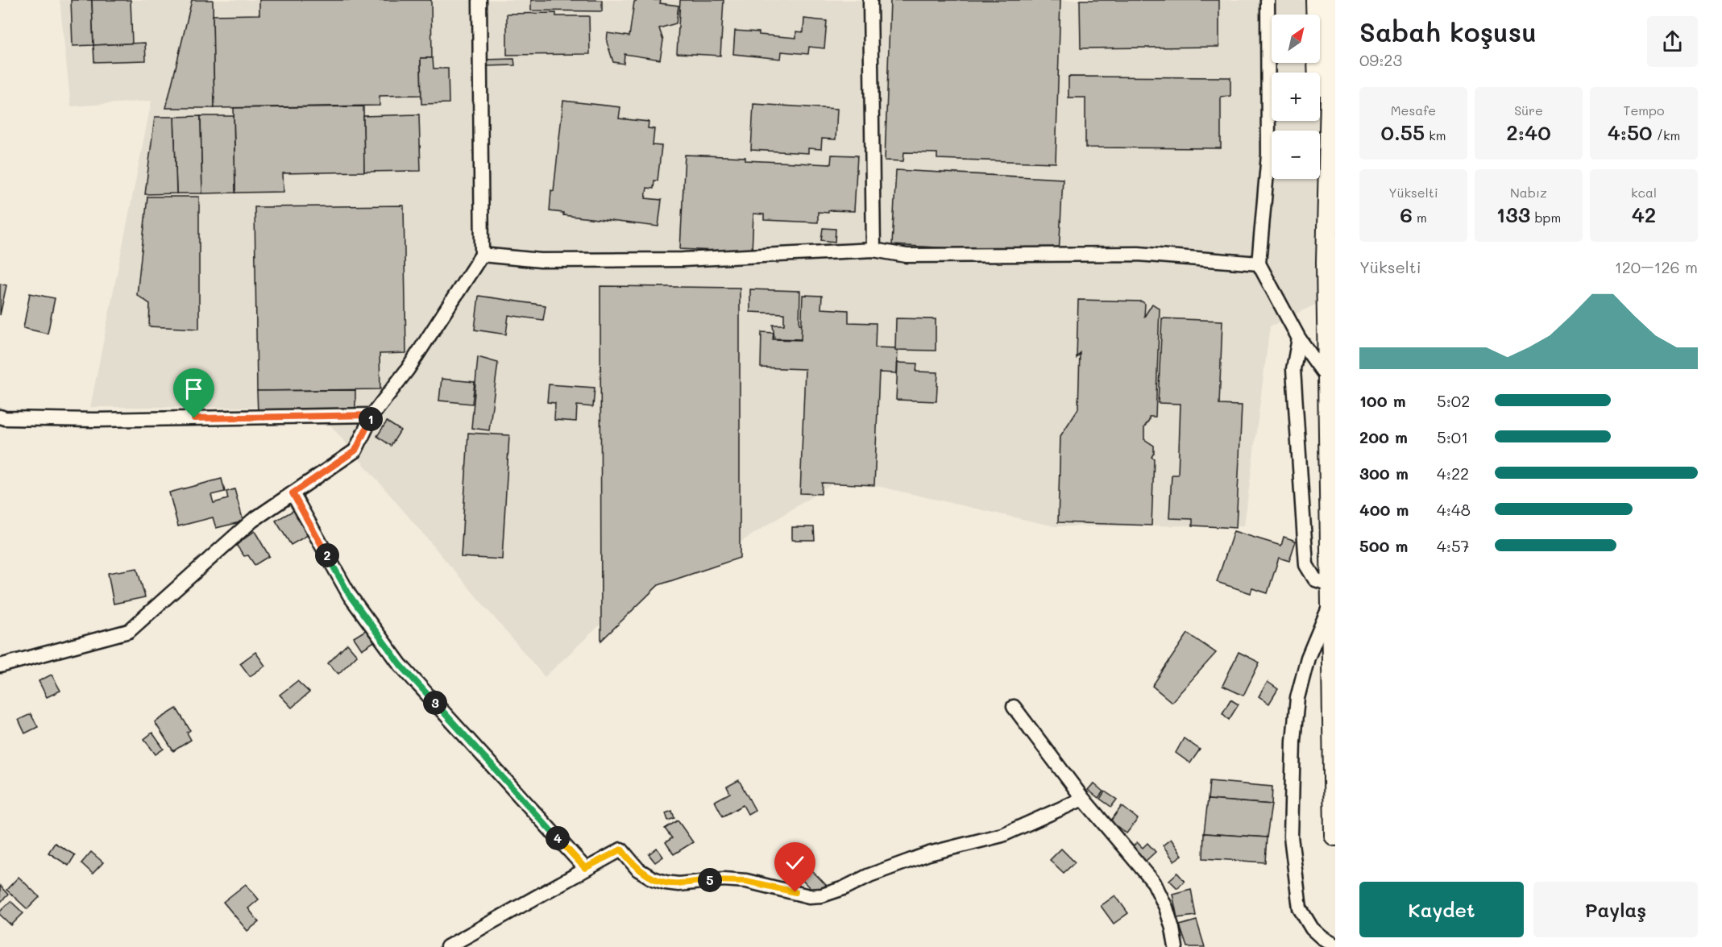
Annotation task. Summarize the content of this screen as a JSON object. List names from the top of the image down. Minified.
{"north":"top right","page":{"heading":["Sabah koşusu","09:23"],"map_buttons":["+","−"],"stats":[["Mesafe","0.55 km"],["Süre","2:40"],["Tempo","4:50 /km"],["Yükselti","6 m"],["Nabız","133 bpm"],["kcal","42"]],"chart":["Yükselti","120–126 m"],"list":[{"name":"100 m","note":"5:02"},{"name":"200 m","note":"5:01"},{"name":"300 m","note":"4:22"},{"name":"400 m","note":"4:48"},{"name":"500 m","note":"4:57"}],"pins":["1","2","3","4","5"],"buttons":["Kaydet","Paylaş"]}}
